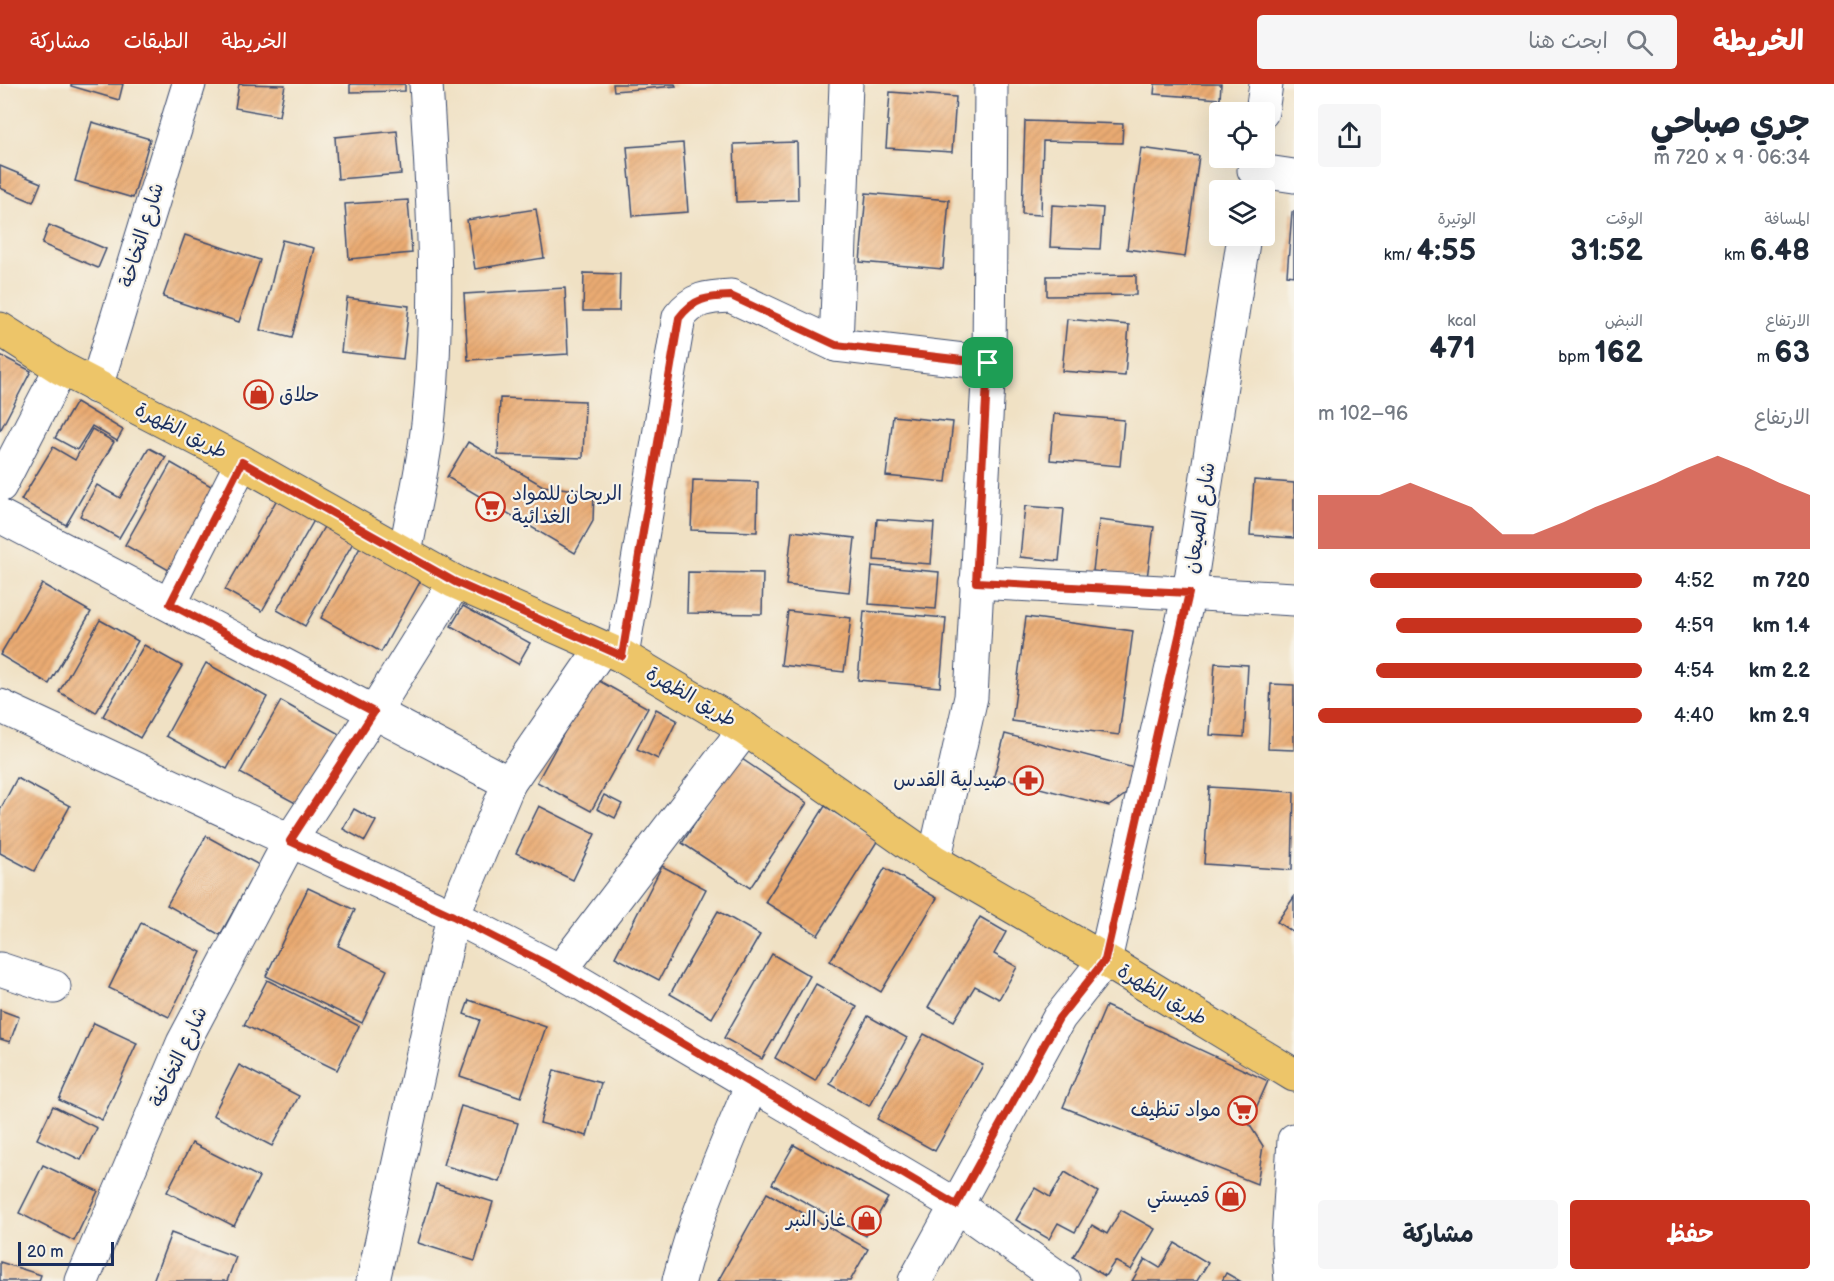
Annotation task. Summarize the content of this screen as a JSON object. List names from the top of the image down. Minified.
{"streets":{"main road":["طريق الظهرة"],"street":["شارع التخاخة","شارع الصيعان"]},"crossings":[["شارع التخاخة","طريق الظهرة"],["طريق الظهرة","شارع الصيعان"]],"places":{"shop":["حلاق","قميستي","غاز النبر"],"supermarket":["الريحان للمواد الغذائية","مواد تنظيف"],"pharmacy":["صيدلية القدس"]},"scale_bar":"20 m","page":{"header":"الخريطة","search":"ابحث هنا","nav":["الخريطة","الطبقات","مشاركة"],"heading":["جري صباحي","06:34 · 9 × 720 m"],"stats":[["المسافة","6.48 km"],["الوقت","31:52"],["الوتيرة","4:55 /km"],["الارتفاع","63 m"],["النبض","162 bpm"],["kcal","471"]],"chart":["الارتفاع","96–102 m"],"list":[{"name":"720 m","note":"4:52"},{"name":"1.4 km","note":"4:59"},{"name":"2.2 km","note":"4:54"},{"name":"2.9 km","note":"4:40"}],"buttons":["حفظ","مشاركة"],"scale":"20 m"}}
